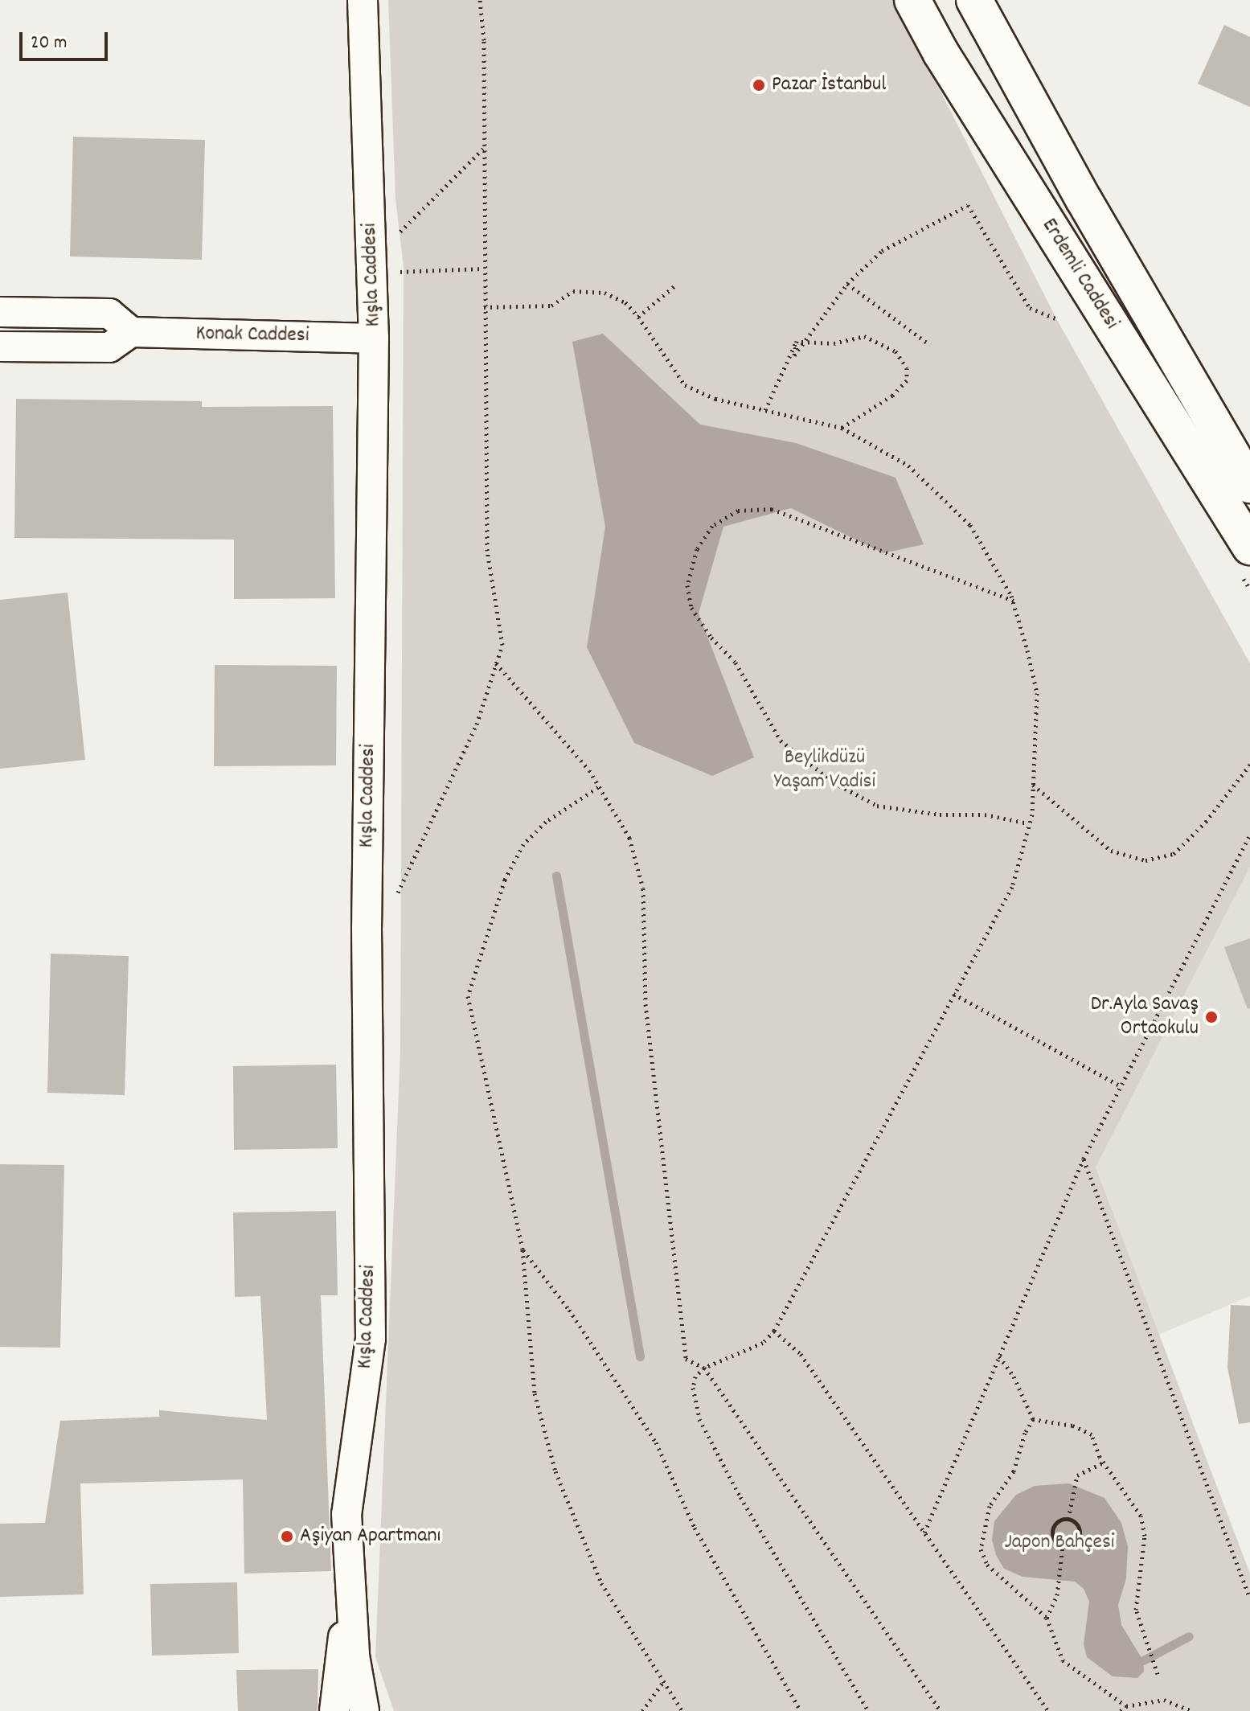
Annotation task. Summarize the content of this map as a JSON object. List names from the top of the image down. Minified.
{"streets":{"main road":["Erdemli Caddesi"],"street":["Kışla Caddesi","Konak Caddesi"]},"crossings":[["Kışla Caddesi","Konak Caddesi"]],"parks":["Beylikdüzü Yaşam Vadisi","Japon Bahçesi"],"places":["Pazar İstanbul","Dr.Ayla Savaş Ortaokulu","Aşiyan Apartmanı"],"scale_bar":"20 m"}
